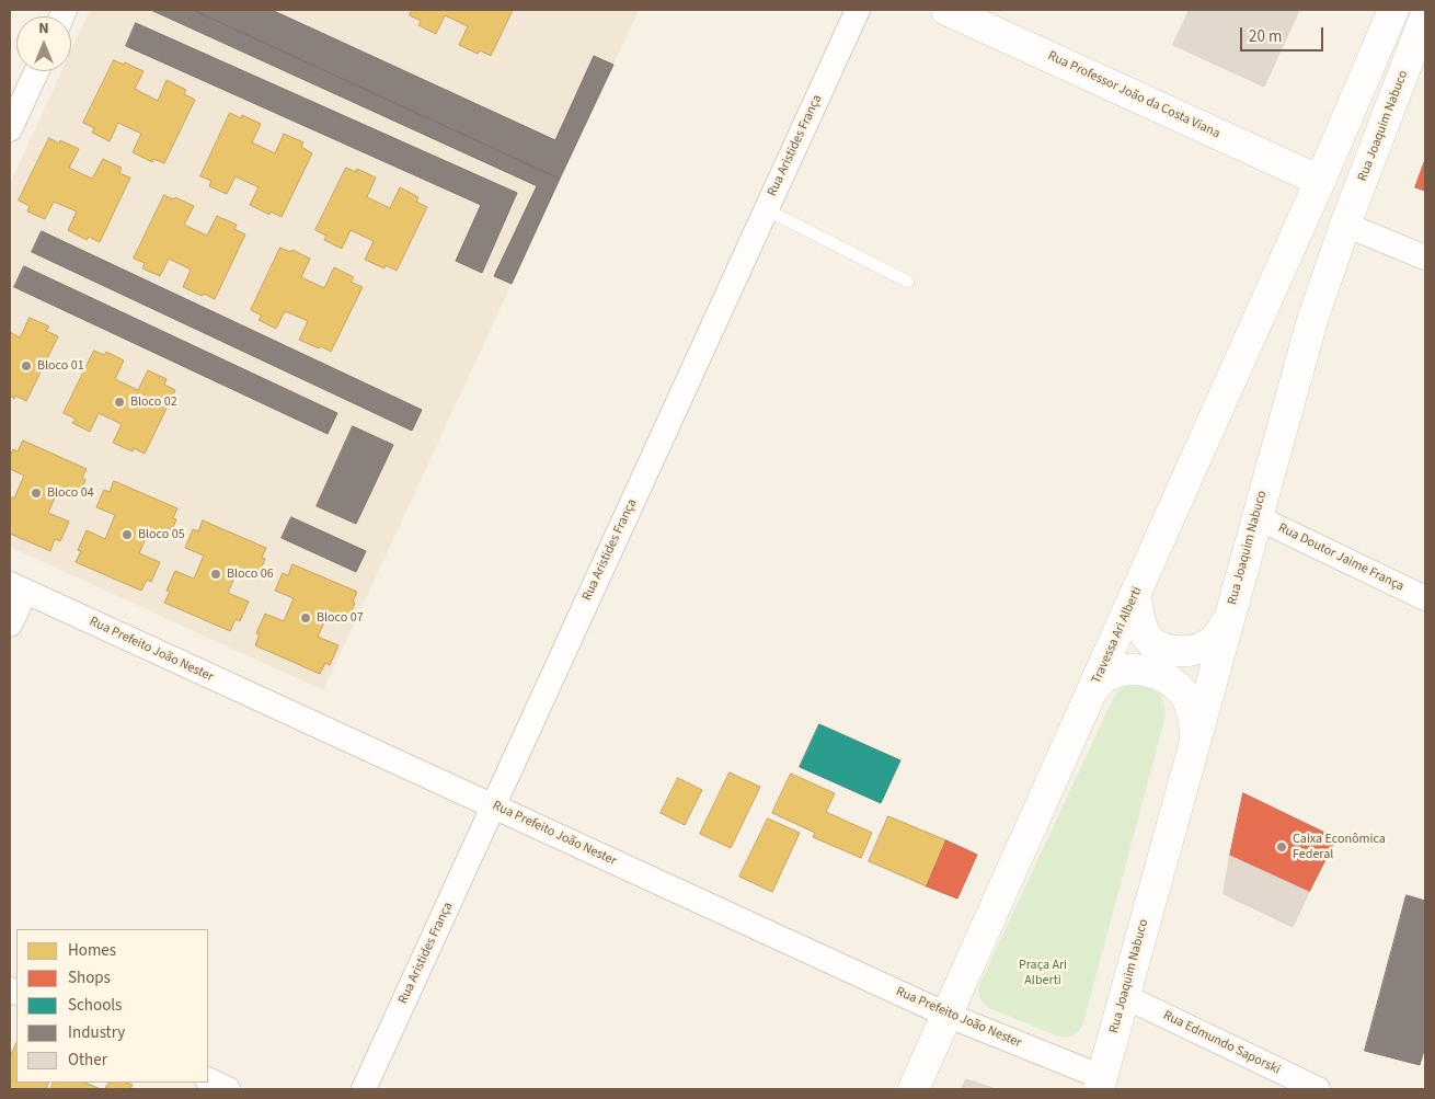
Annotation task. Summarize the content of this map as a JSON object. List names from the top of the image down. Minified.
{"streets":{"main road":["Rua Professor João da Costa Viana","Rua Joaquim Nabuco","Travessa Ari Alberti"],"street":["Rua Aristides França","Rua Doutor Jaime França","Rua Prefeito João Nester","Rua Edmundo Saporski"]},"crossings":[["Rua Professor João da Costa Viana","Travessa Ari Alberti"],["Rua Joaquim Nabuco","Rua Doutor Jaime França"],["Rua Joaquim Nabuco","Rua Prefeito João Nester"],["Rua Joaquim Nabuco","Rua Edmundo Saporski"],["Rua Aristides França","Rua Prefeito João Nester"],["Travessa Ari Alberti","Rua Prefeito João Nester"]],"parks":["Praça Ari Alberti"],"places":["Bloco 01","Bloco 02","Bloco 04","Bloco 05","Bloco 06","Bloco 07","Caixa Econômica Federal"],"legend":["Homes","Shops","Schools","Industry","Other"],"scale_bar":"20 m","north":"top"}
